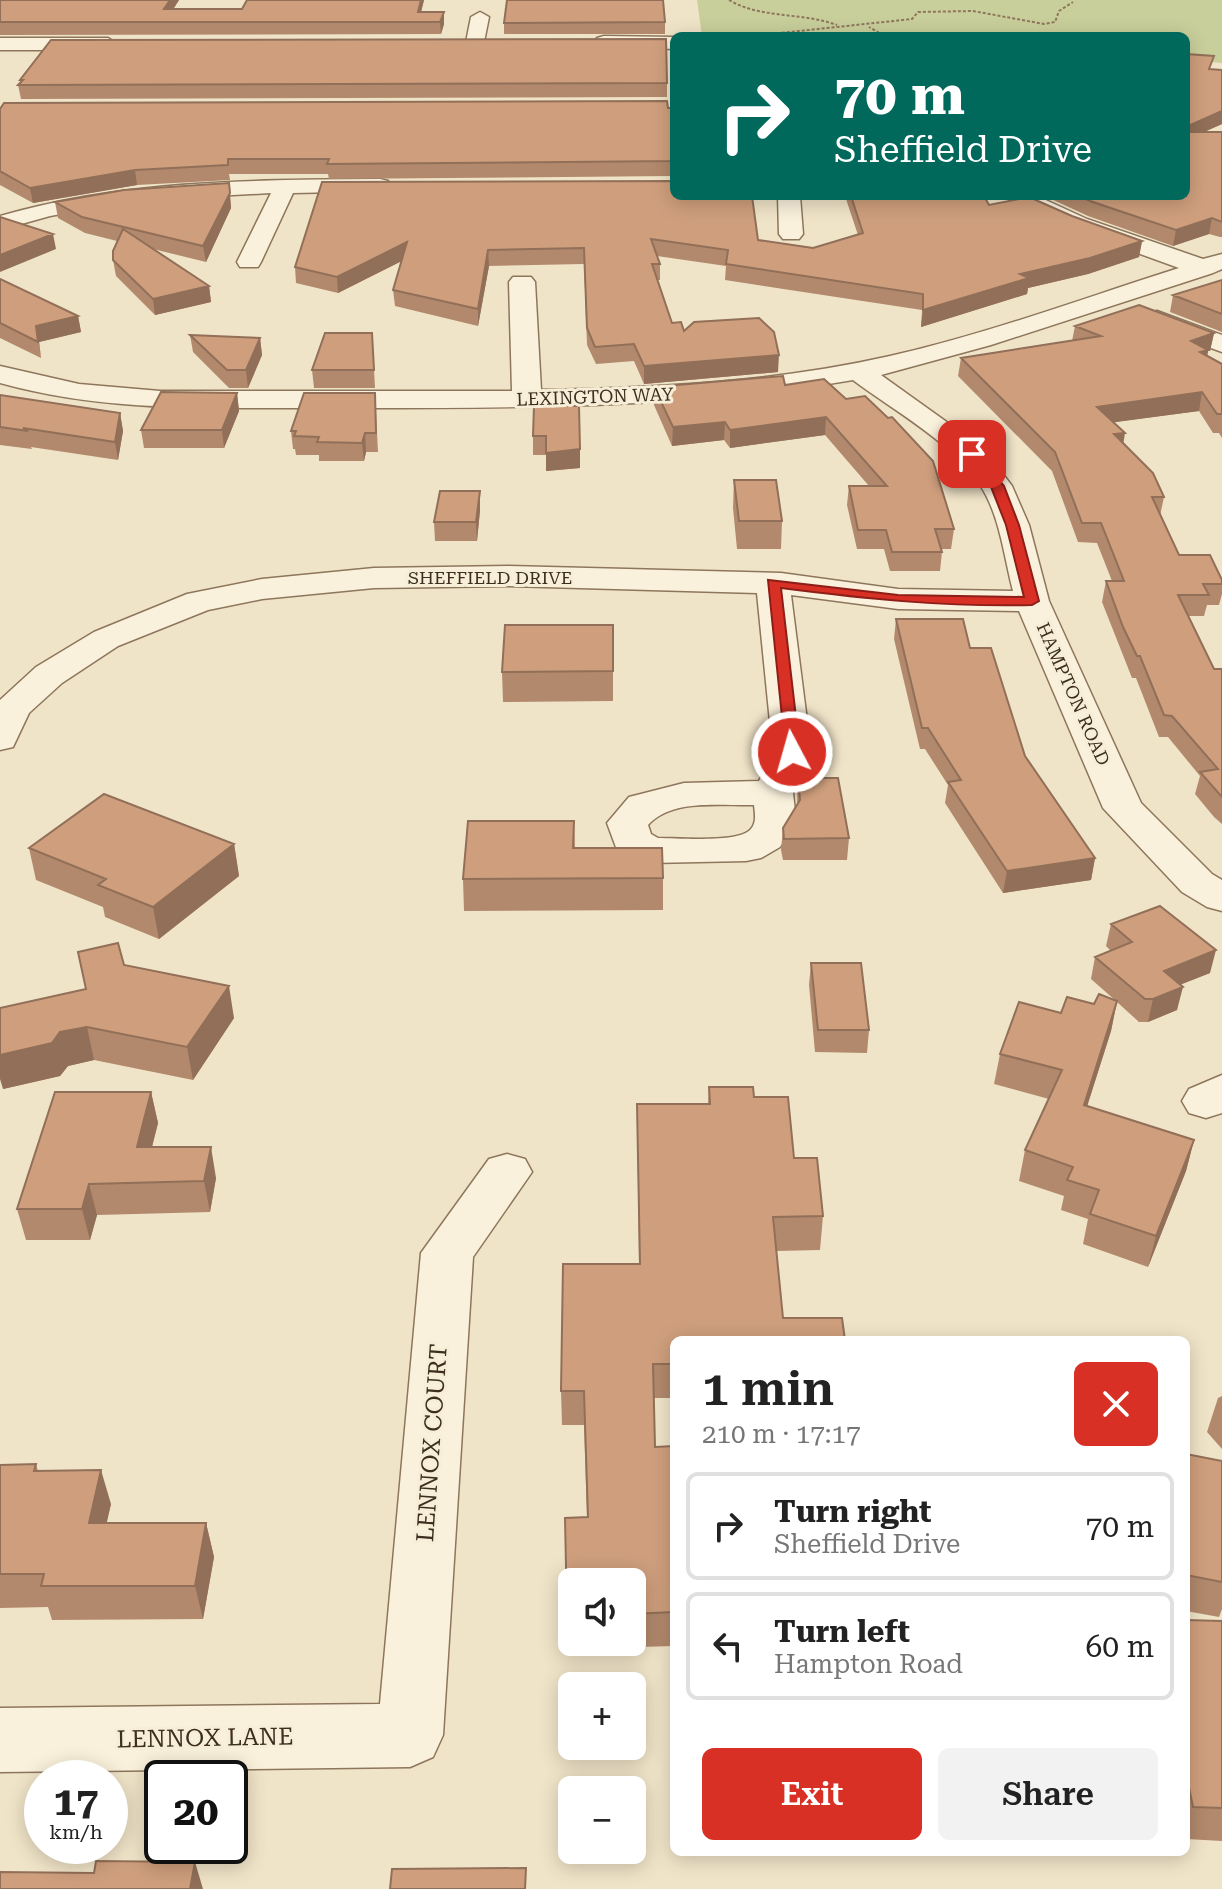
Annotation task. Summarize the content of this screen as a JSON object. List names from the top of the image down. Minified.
{"streets":{"street":["LEXINGTON WAY","SHEFFIELD DRIVE","HAMPTON ROAD","LENNOX COURT","LENNOX LANE"]},"crossings":[["LEXINGTON WAY","HAMPTON ROAD"],["SHEFFIELD DRIVE","HAMPTON ROAD"],["LENNOX COURT","LENNOX LANE"]],"page":{"turn":["70 m","Sheffield Drive"],"heading":["1 min","210 m · 17:17"],"list":[{"name":"Turn right","note":"Sheffield Drive","value":"70 m"},{"name":"Turn left","note":"Hampton Road","value":"60 m"}],"map_buttons":["+","−"],"buttons":["Exit","Share"],"speed":"17 km/h","limit":"20"}}
